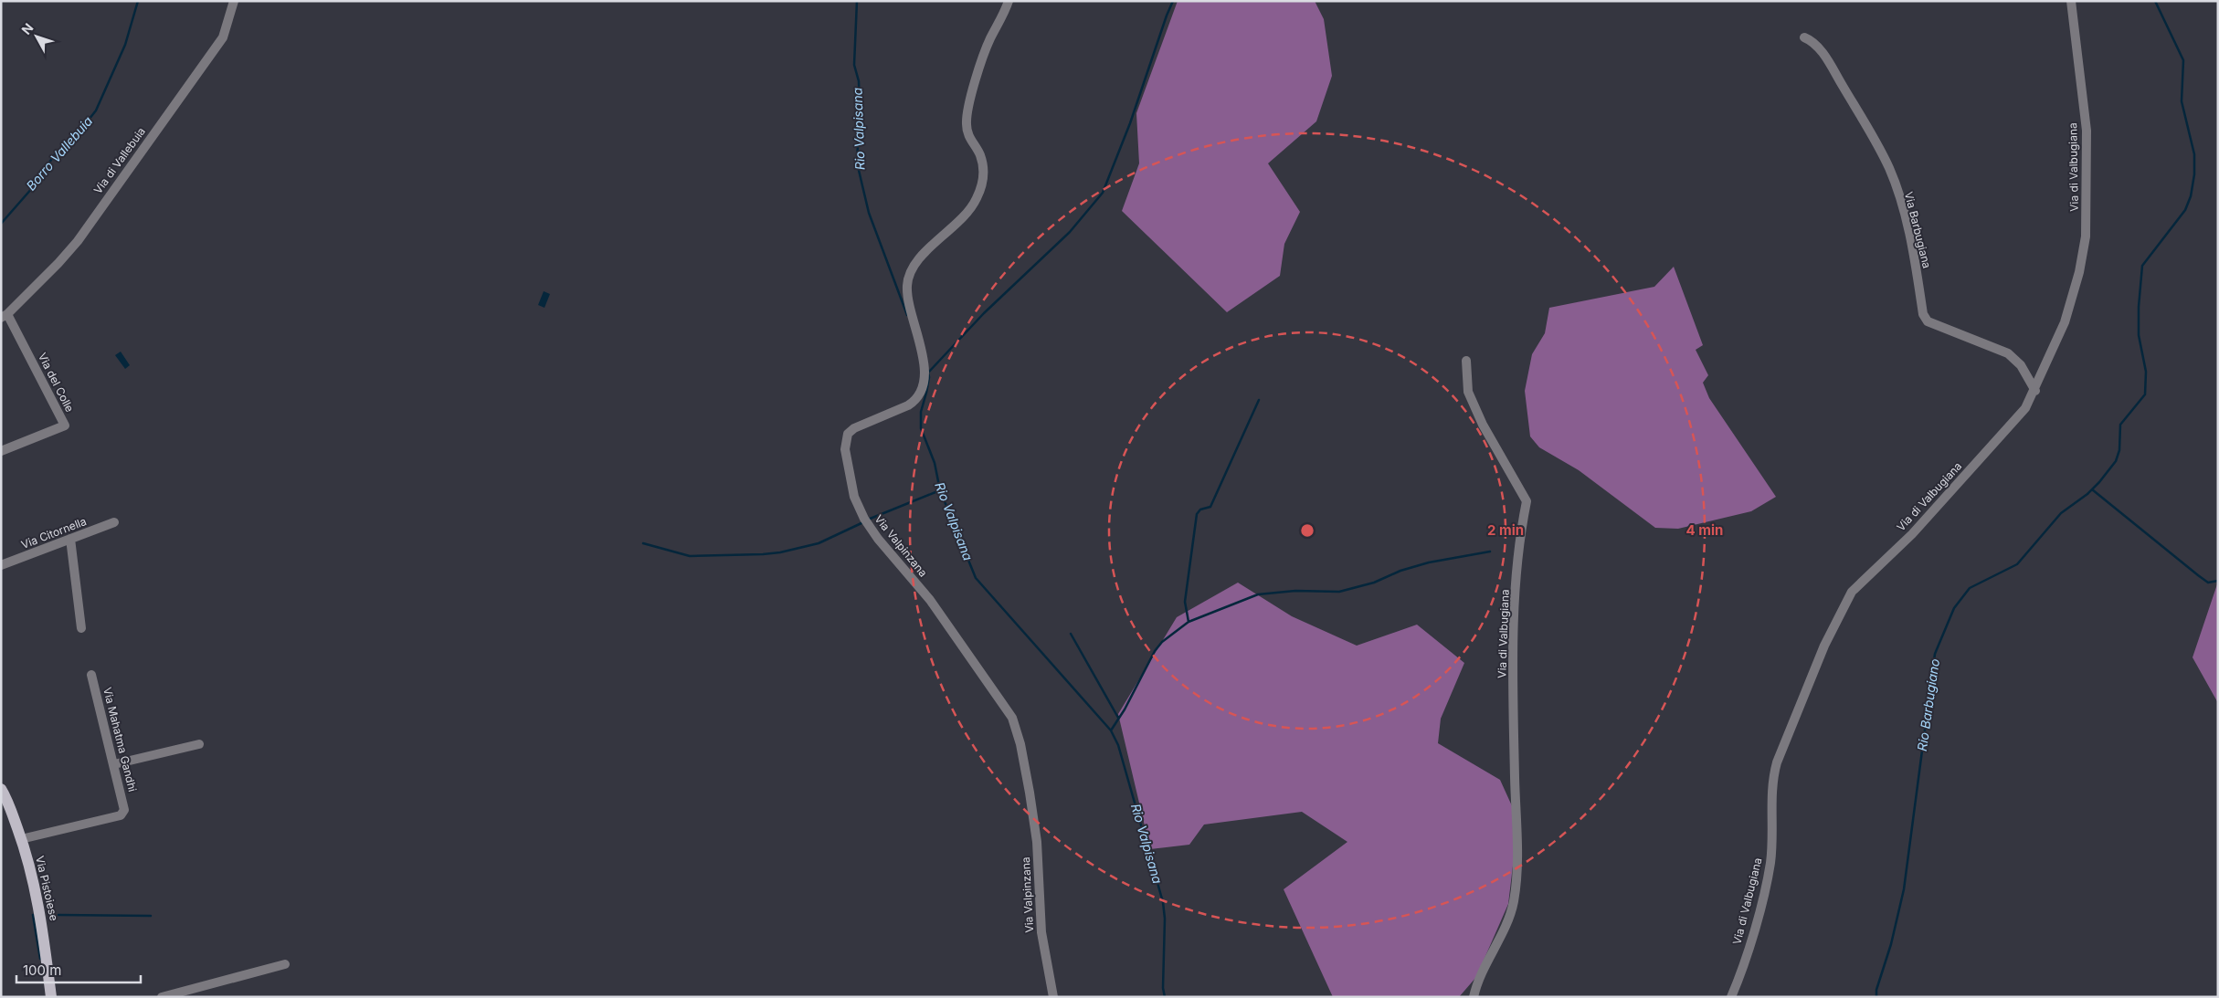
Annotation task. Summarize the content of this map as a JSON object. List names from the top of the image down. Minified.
{"streets":{"main road":["Via Pistoiese"],"street":["Via di Vallebuia","Via di Valbugiana","Via Barbugiana","Via del Colle","Via Citornella","Via Valpinzana","Via Mahatma Gandhi"]},"crossings":[["Via di Vallebuia","Via del Colle"],["Via di Valbugiana","Via Barbugiana"],["Via Mahatma Gandhi","Via Pistoiese"]],"water":["Rio Valpisana","Borro Vallebuia","Rio Barbugiano"],"scale_bar":"100 m","north":"top left","rings":["2 min","4 min"]}
